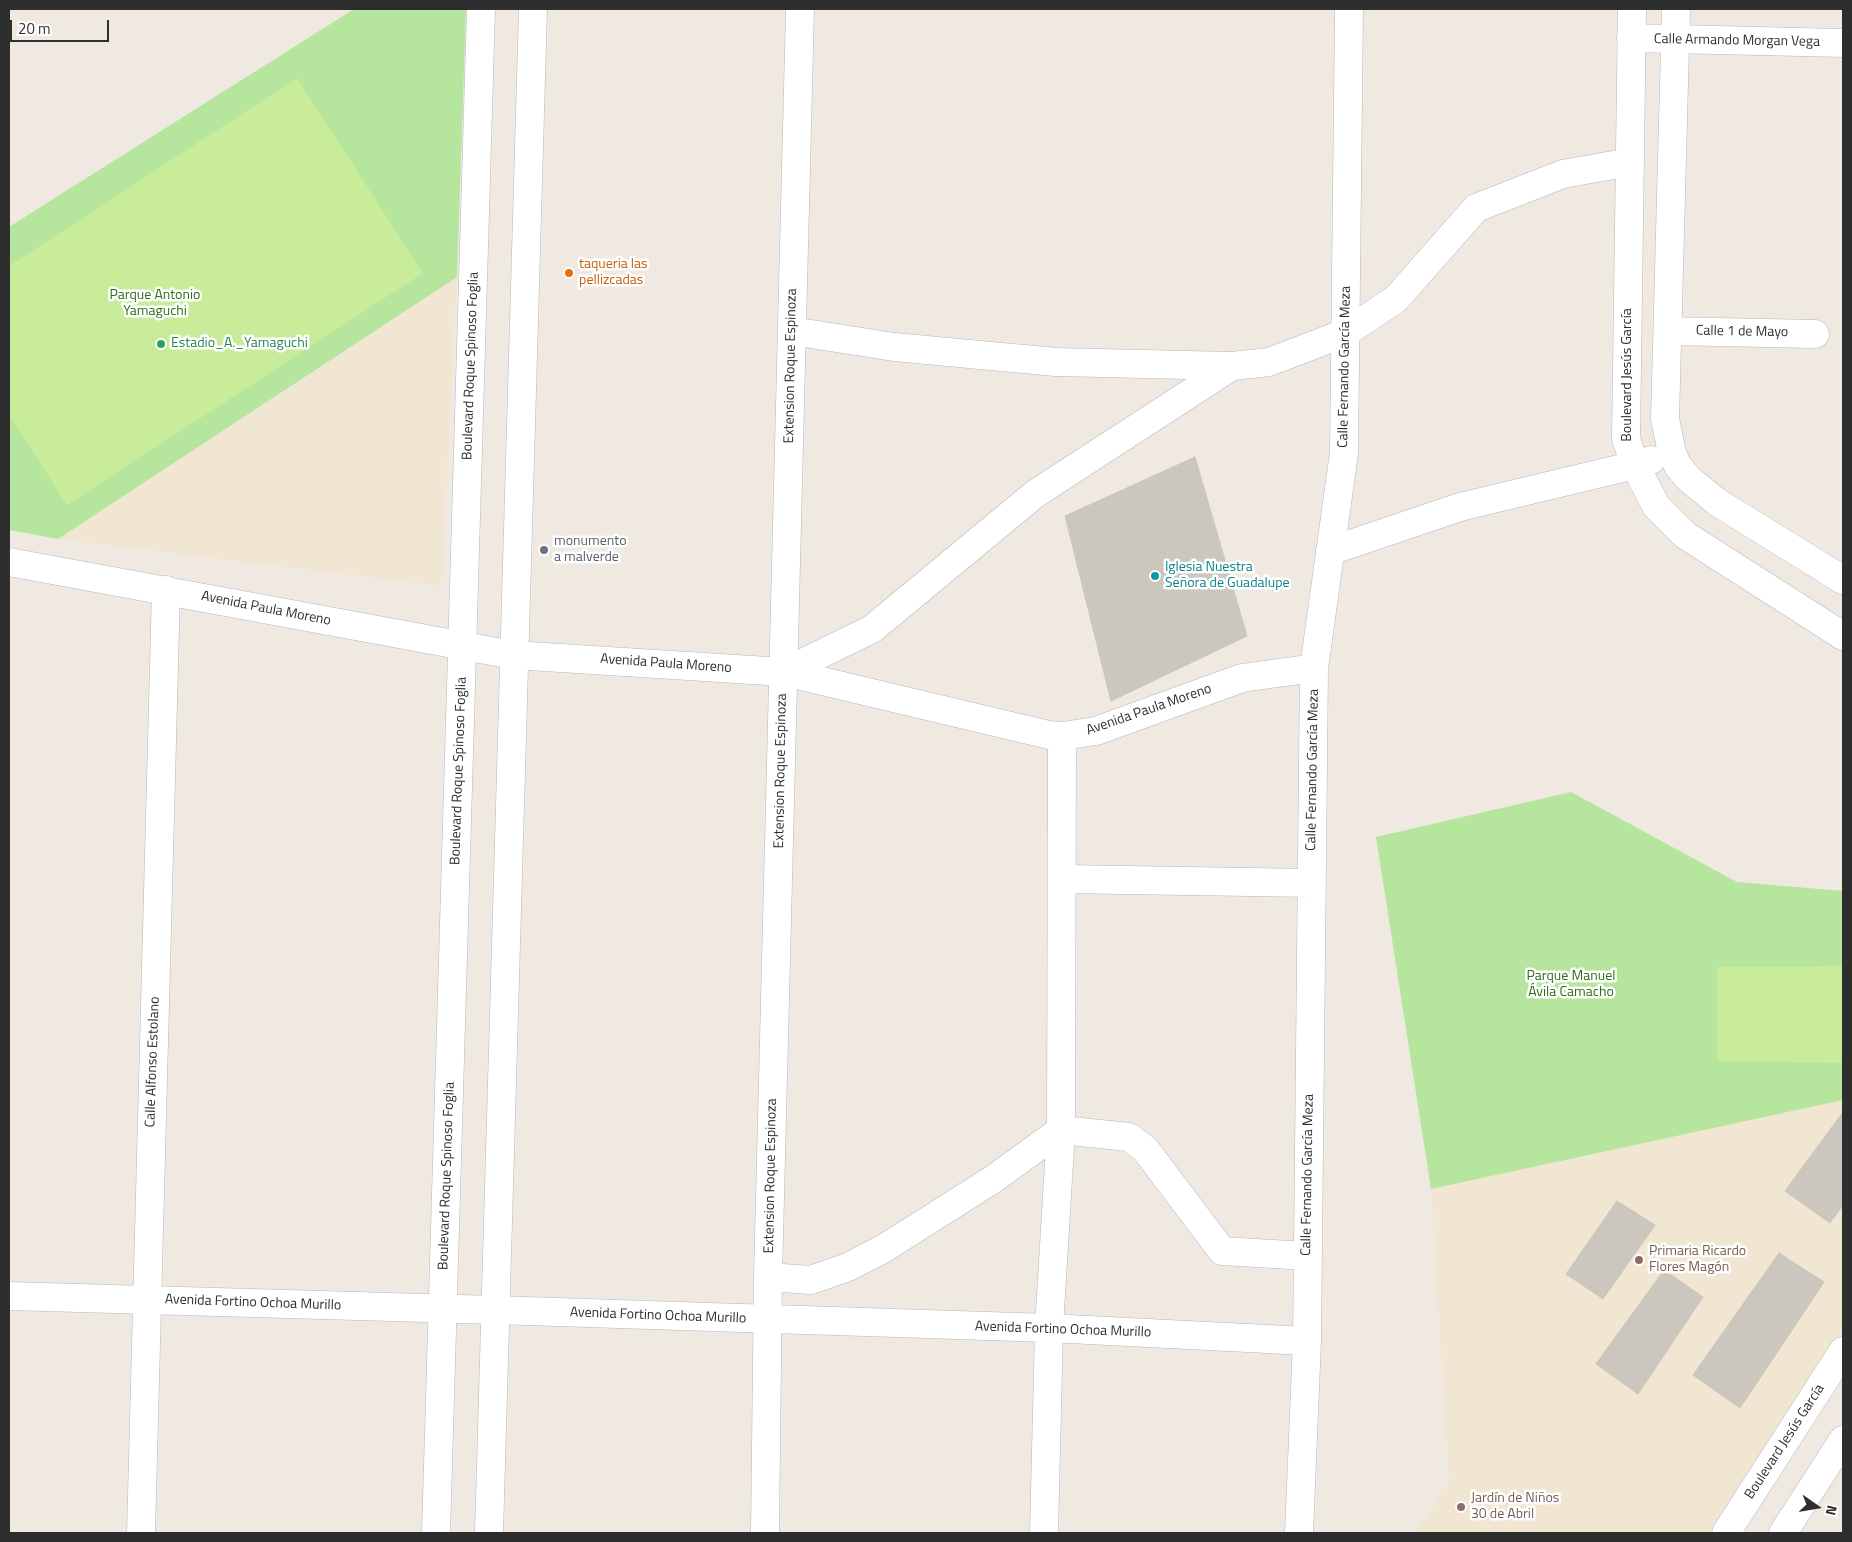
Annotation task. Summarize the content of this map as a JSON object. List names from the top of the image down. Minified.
{"streets":{"street":["Calle Armando Morgan Vega","Calle 1 de Mayo","Boulevard Roque Spinoso Foglia","Extension Roque Espinoza","Calle Fernando García Meza","Boulevard Jesús García","Avenida Paula Moreno","Calle Alfonso Estolano","Avenida Fortino Ochoa Murillo"]},"crossings":[["Calle Armando Morgan Vega","Boulevard Jesús García"],["Boulevard Roque Spinoso Foglia","Avenida Paula Moreno"],["Boulevard Roque Spinoso Foglia","Avenida Fortino Ochoa Murillo"],["Extension Roque Espinoza","Avenida Paula Moreno"],["Extension Roque Espinoza","Avenida Fortino Ochoa Murillo"],["Calle Fernando García Meza","Avenida Paula Moreno"],["Calle Fernando García Meza","Avenida Fortino Ochoa Murillo"],["Avenida Paula Moreno","Calle Alfonso Estolano"],["Calle Alfonso Estolano","Avenida Fortino Ochoa Murillo"]],"parks":["Parque Antonio Yamaguchi","Parque Manuel Ávila Camacho"],"places":["taqueria las pellizcadas","Estadio_A._Yamaguchi","monumento a malverde","Iglesia Nuestra Señora de Guadalupe","Primaria Ricardo Flores Magón","Jardín de Niños 30 de Abril"],"scale_bar":"20 m","north":"right"}
